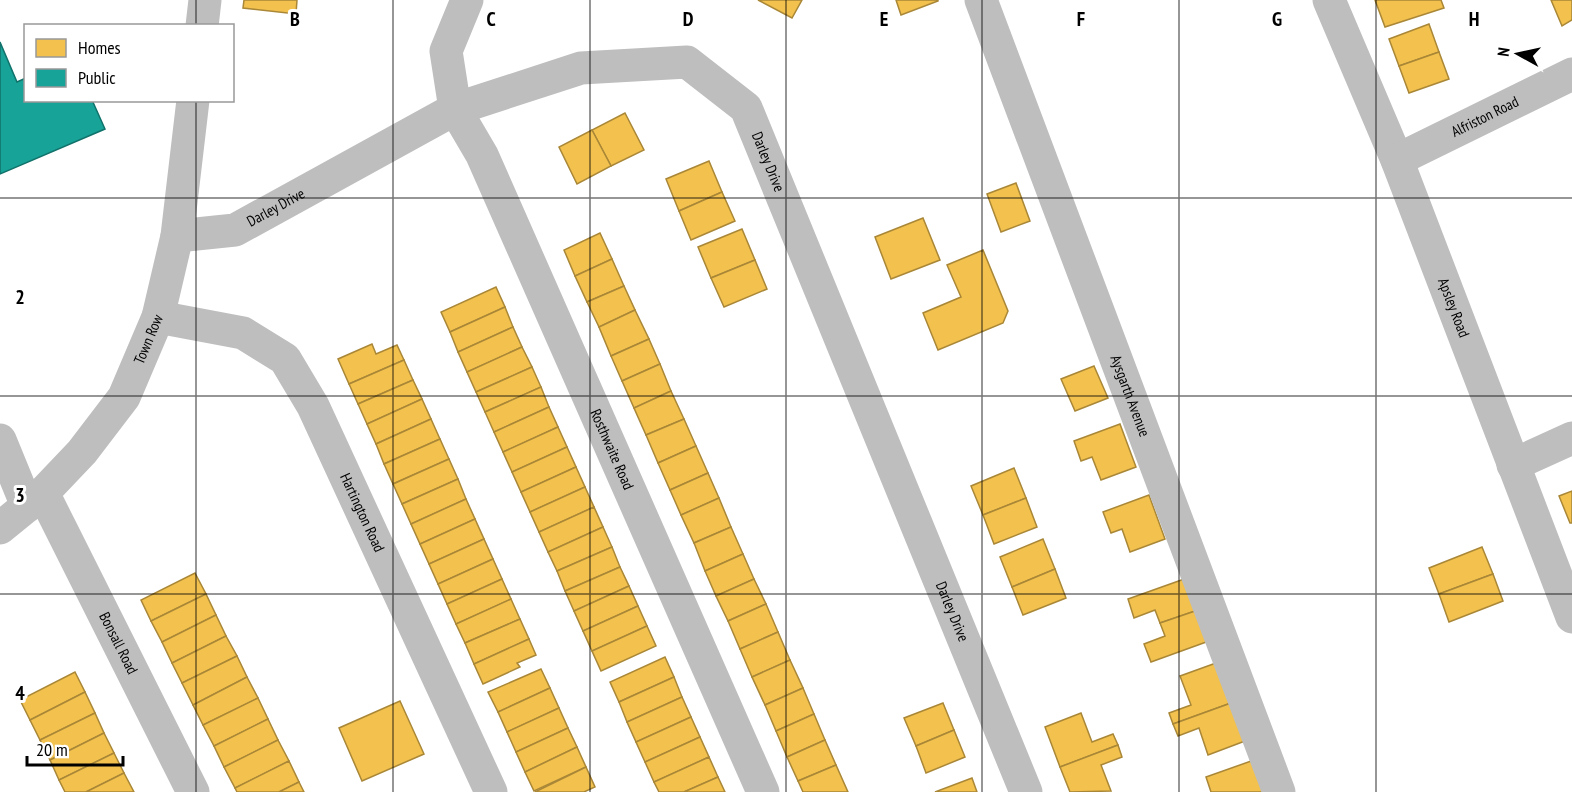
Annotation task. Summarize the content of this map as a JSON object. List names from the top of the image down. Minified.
{"streets":{"street":["Alfriston Road","Darley Drive","Apsley Road","Town Row","Aysgarth Avenue","Rosthwaite Road","Hartington Road","Bonsall Road"]},"crossings":[["Alfriston Road","Apsley Road"],["Darley Drive","Town Row"],["Darley Drive","Rosthwaite Road"],["Town Row","Hartington Road"],["Town Row","Bonsall Road"]],"legend":["Homes","Public"],"scale_bar":"20 m","north":"left","grid":{"columns":["B","C","D","E","F","G","H"],"rows":["2","3","4"]}}
